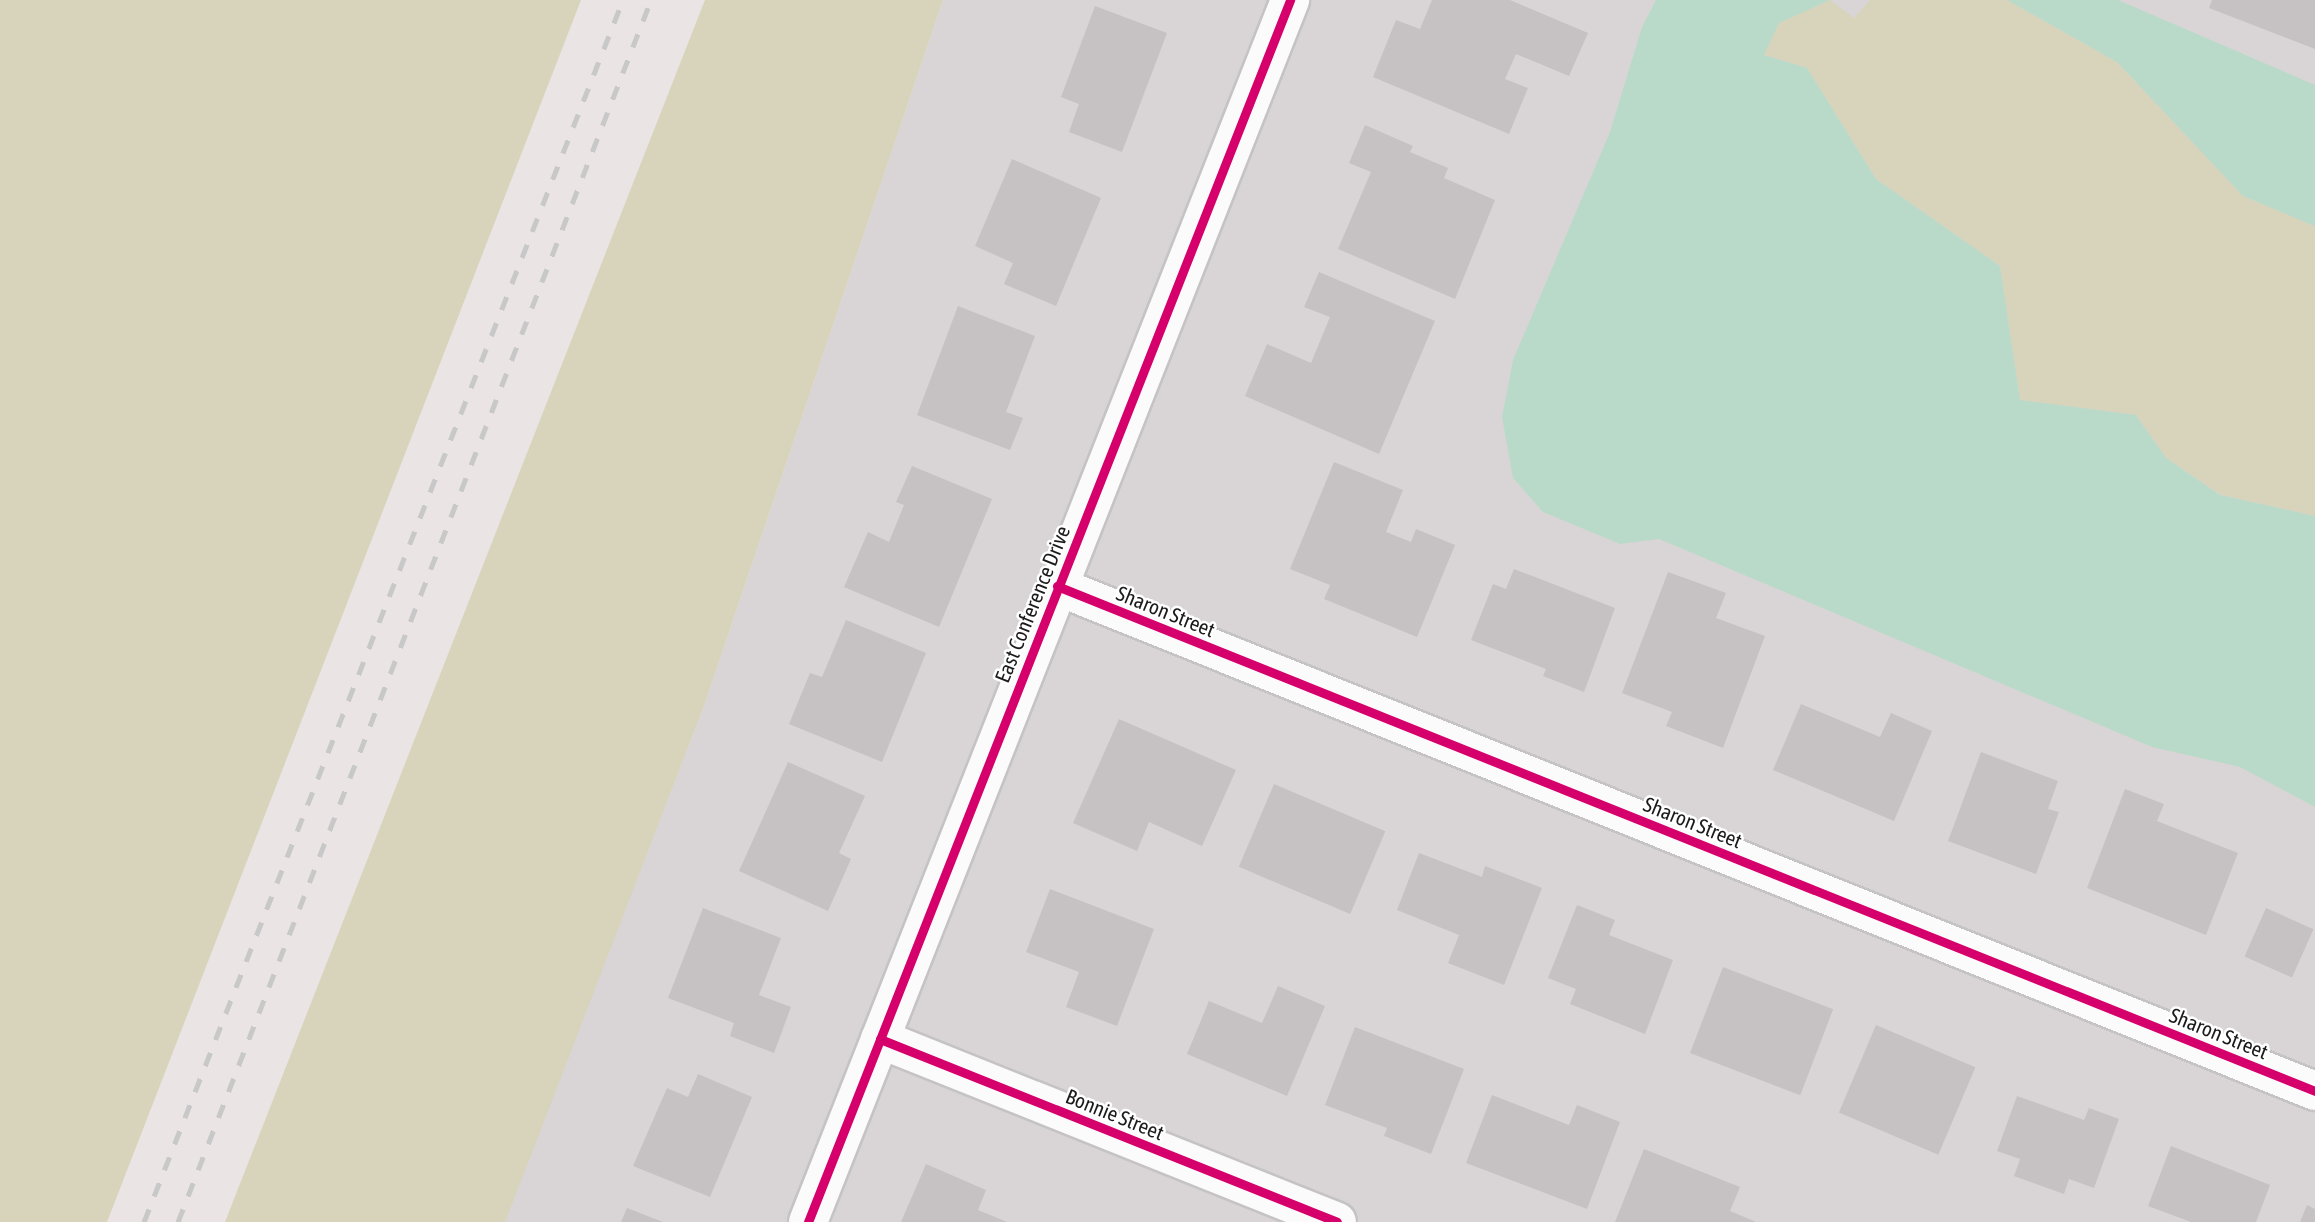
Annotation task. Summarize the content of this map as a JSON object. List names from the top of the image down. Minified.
{"streets":{"street":["East Conference Drive","Sharon Street","Bonnie Street"]},"crossings":[["East Conference Drive","Sharon Street"],["East Conference Drive","Bonnie Street"]]}
